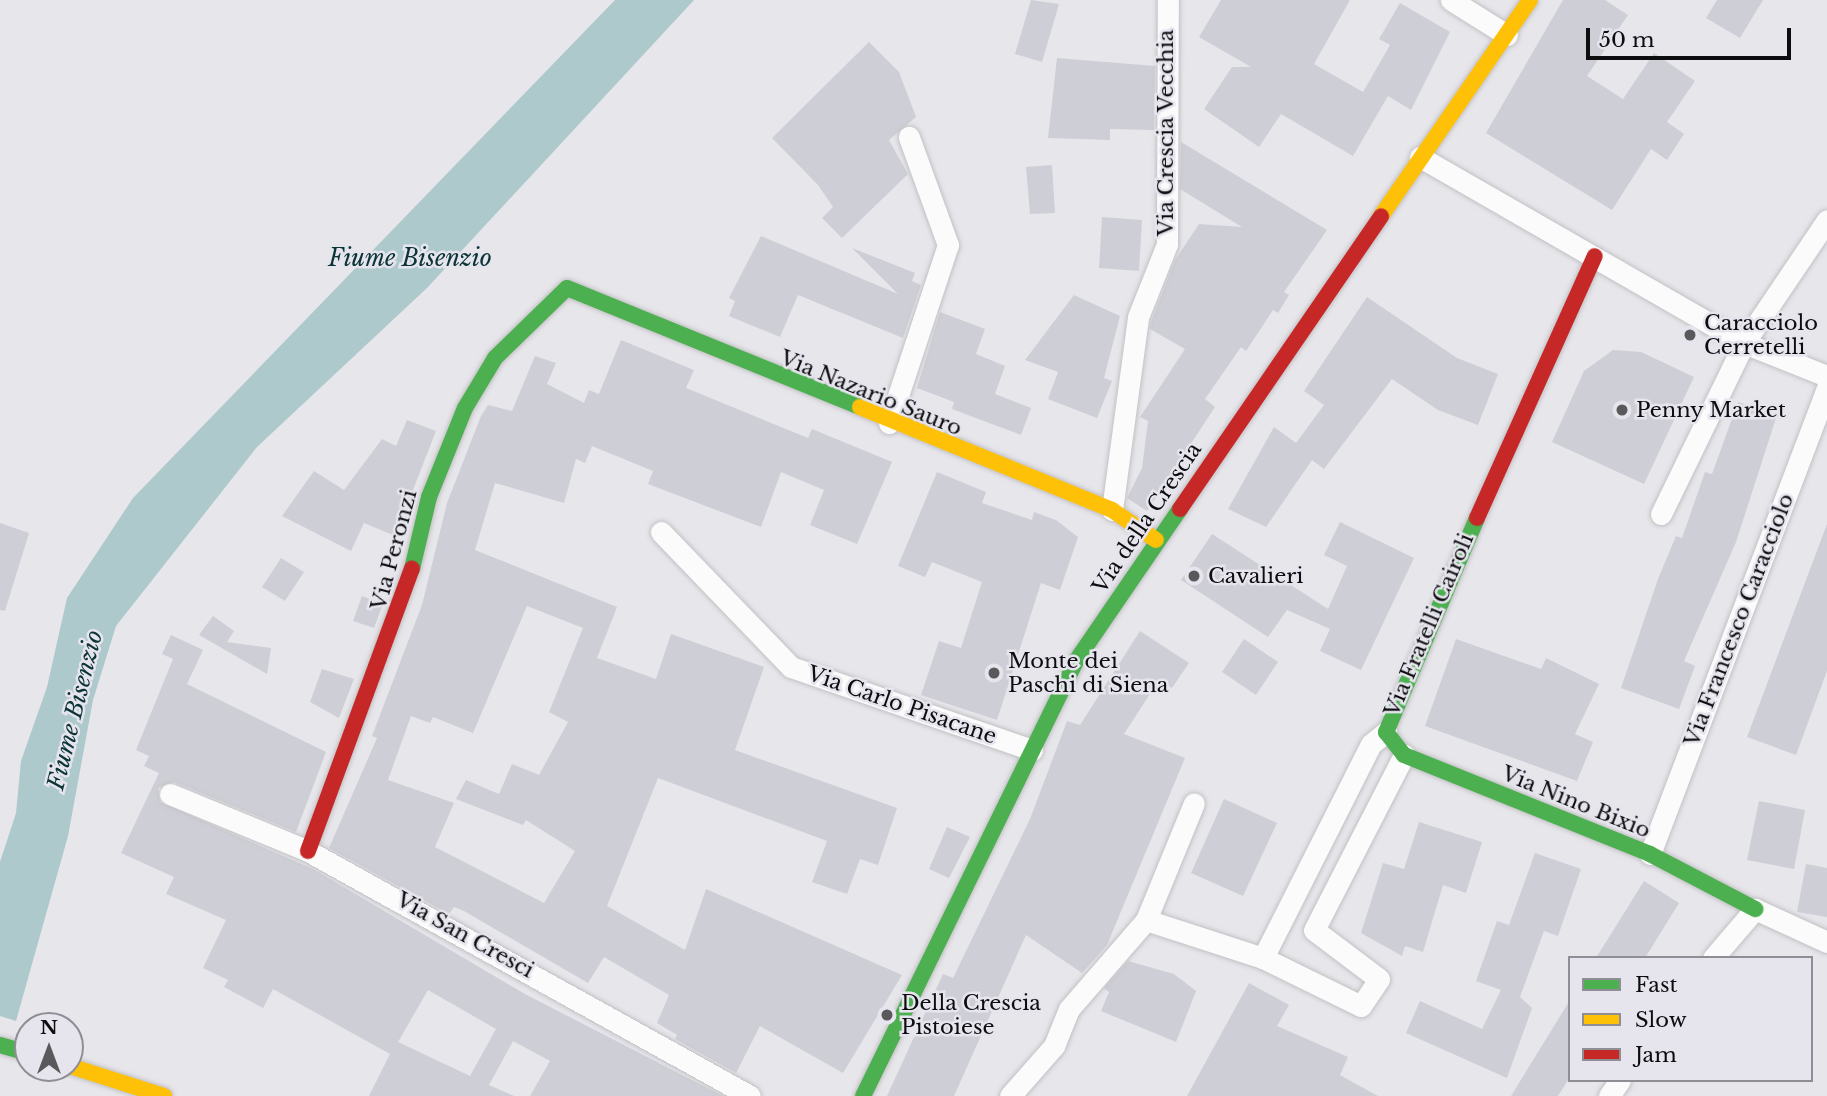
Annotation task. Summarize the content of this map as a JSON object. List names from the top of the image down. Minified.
{"streets":{"street":["Via Crescia Vecchia","Via Nazario Sauro","Via della Crescia","Via Peronzi","Via Francesco Caracciolo","Via Fratelli Cairoli","Via Carlo Pisacane","Via Nino Bixio","Via San Cresci"]},"crossings":[["Via Crescia Vecchia","Via Nazario Sauro"],["Via Nazario Sauro","Via della Crescia"],["Via Nazario Sauro","Via Peronzi"],["Via della Crescia","Via Carlo Pisacane"],["Via Peronzi","Via San Cresci"],["Via Francesco Caracciolo","Via Nino Bixio"]],"water":["Fiume Bisenzio"],"places":["Caracciolo Cerretelli","Penny Market","Cavalieri","Monte dei Paschi di Siena","Della Crescia Pistoiese"],"legend":["Fast","Slow","Jam"],"scale_bar":"50 m","north":"top"}
